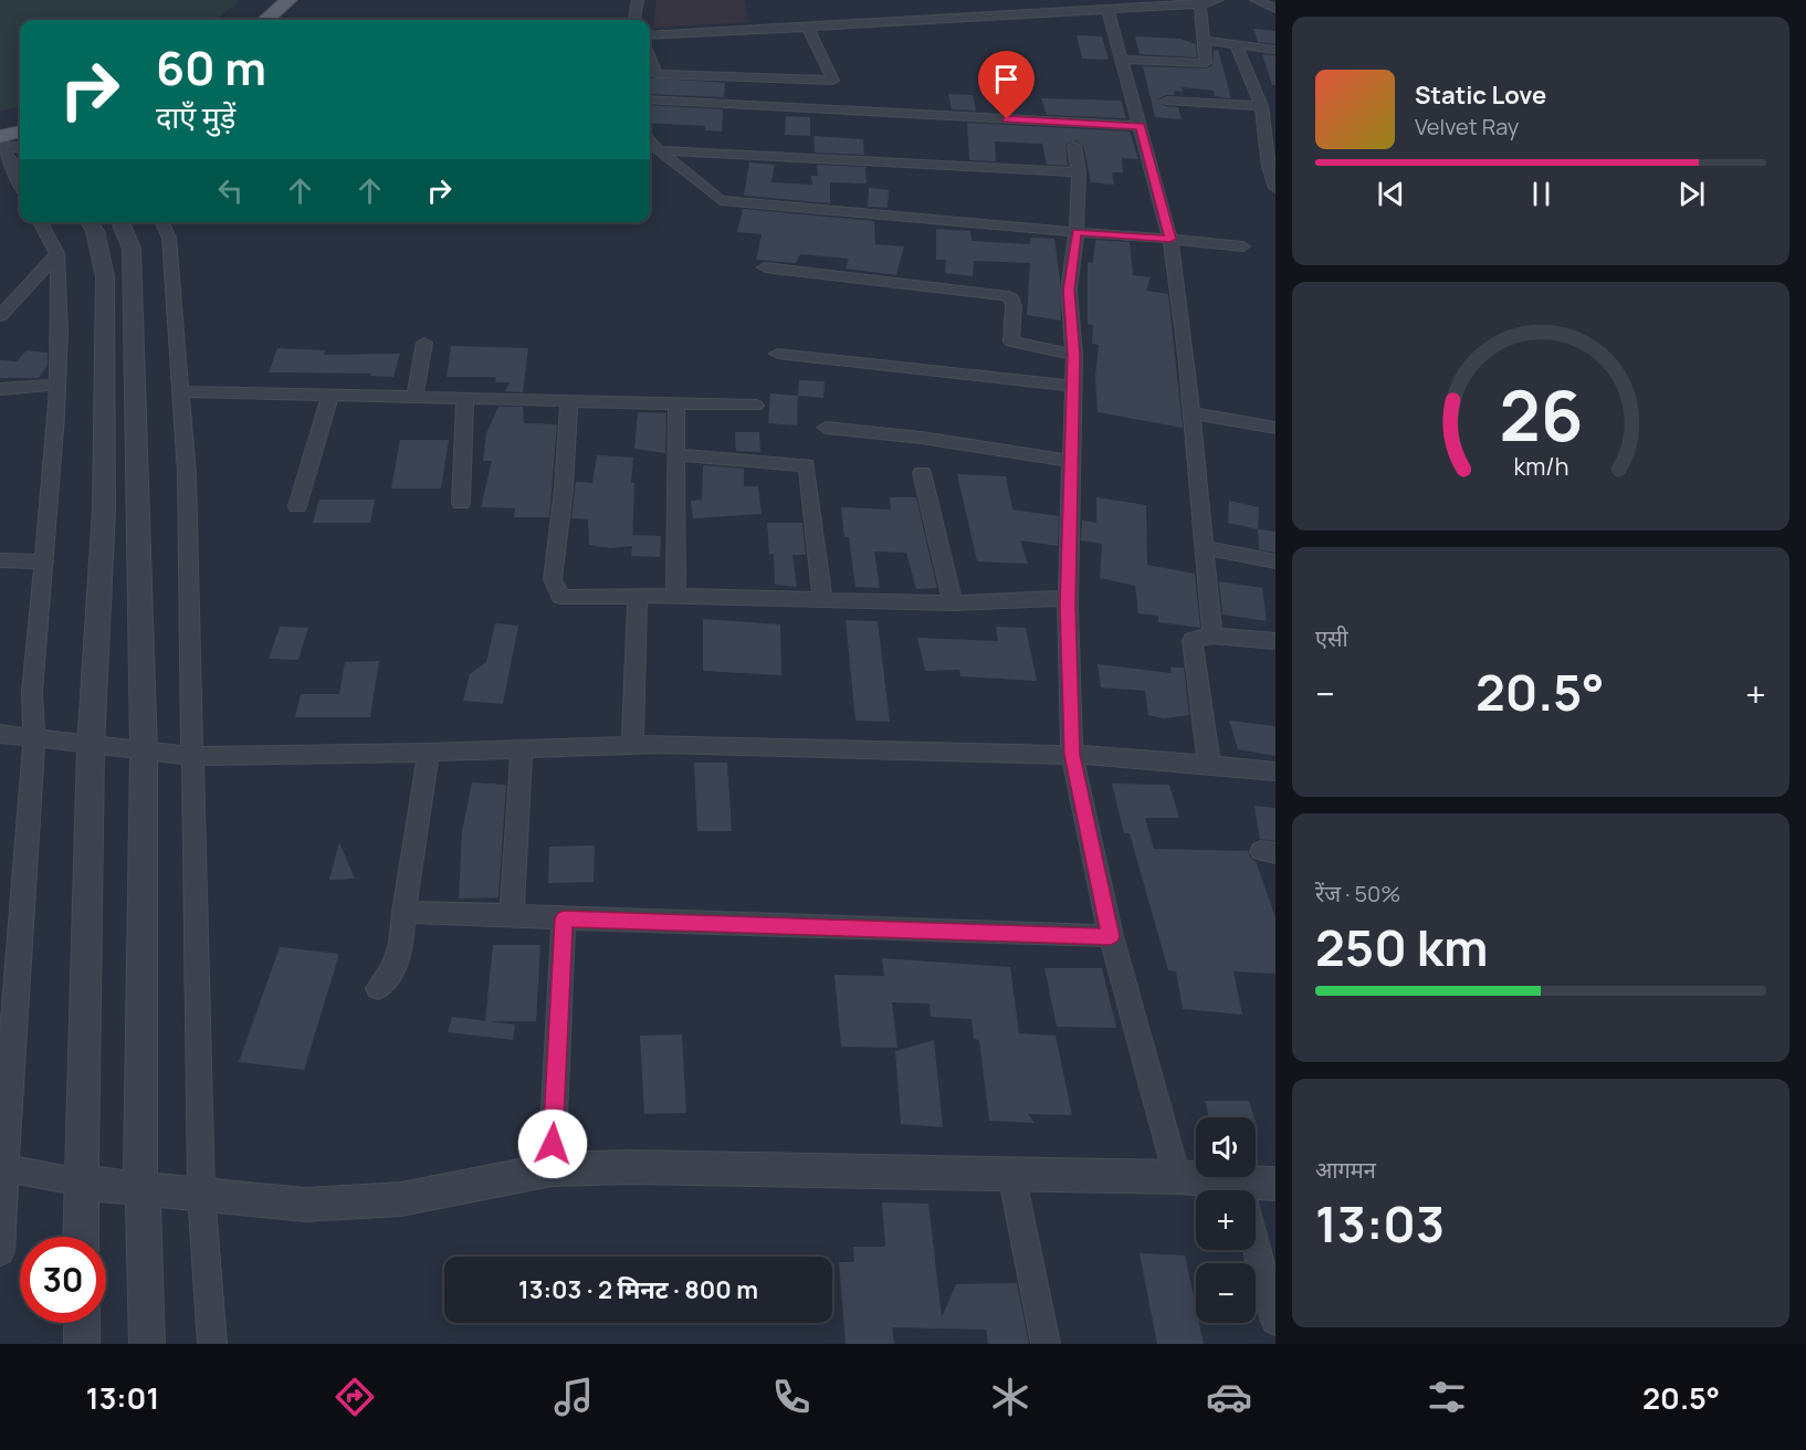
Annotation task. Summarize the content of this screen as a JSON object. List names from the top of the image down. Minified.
{"page":{"turn":["60 m","दाएँ मुड़ें"],"song":["Static Love","Velvet Ray"],"tile":["एसी",["रेंज · 50%","250 km"],["आगमन","13:03"]],"heat":["−","20.5°","+"],"map_buttons":["+","−"],"limit":"30","trip":"13:03 · 2 मिनट · 800 m","tabs":["13:01","20.5°"],"gauge":["26","km/h"]}}
